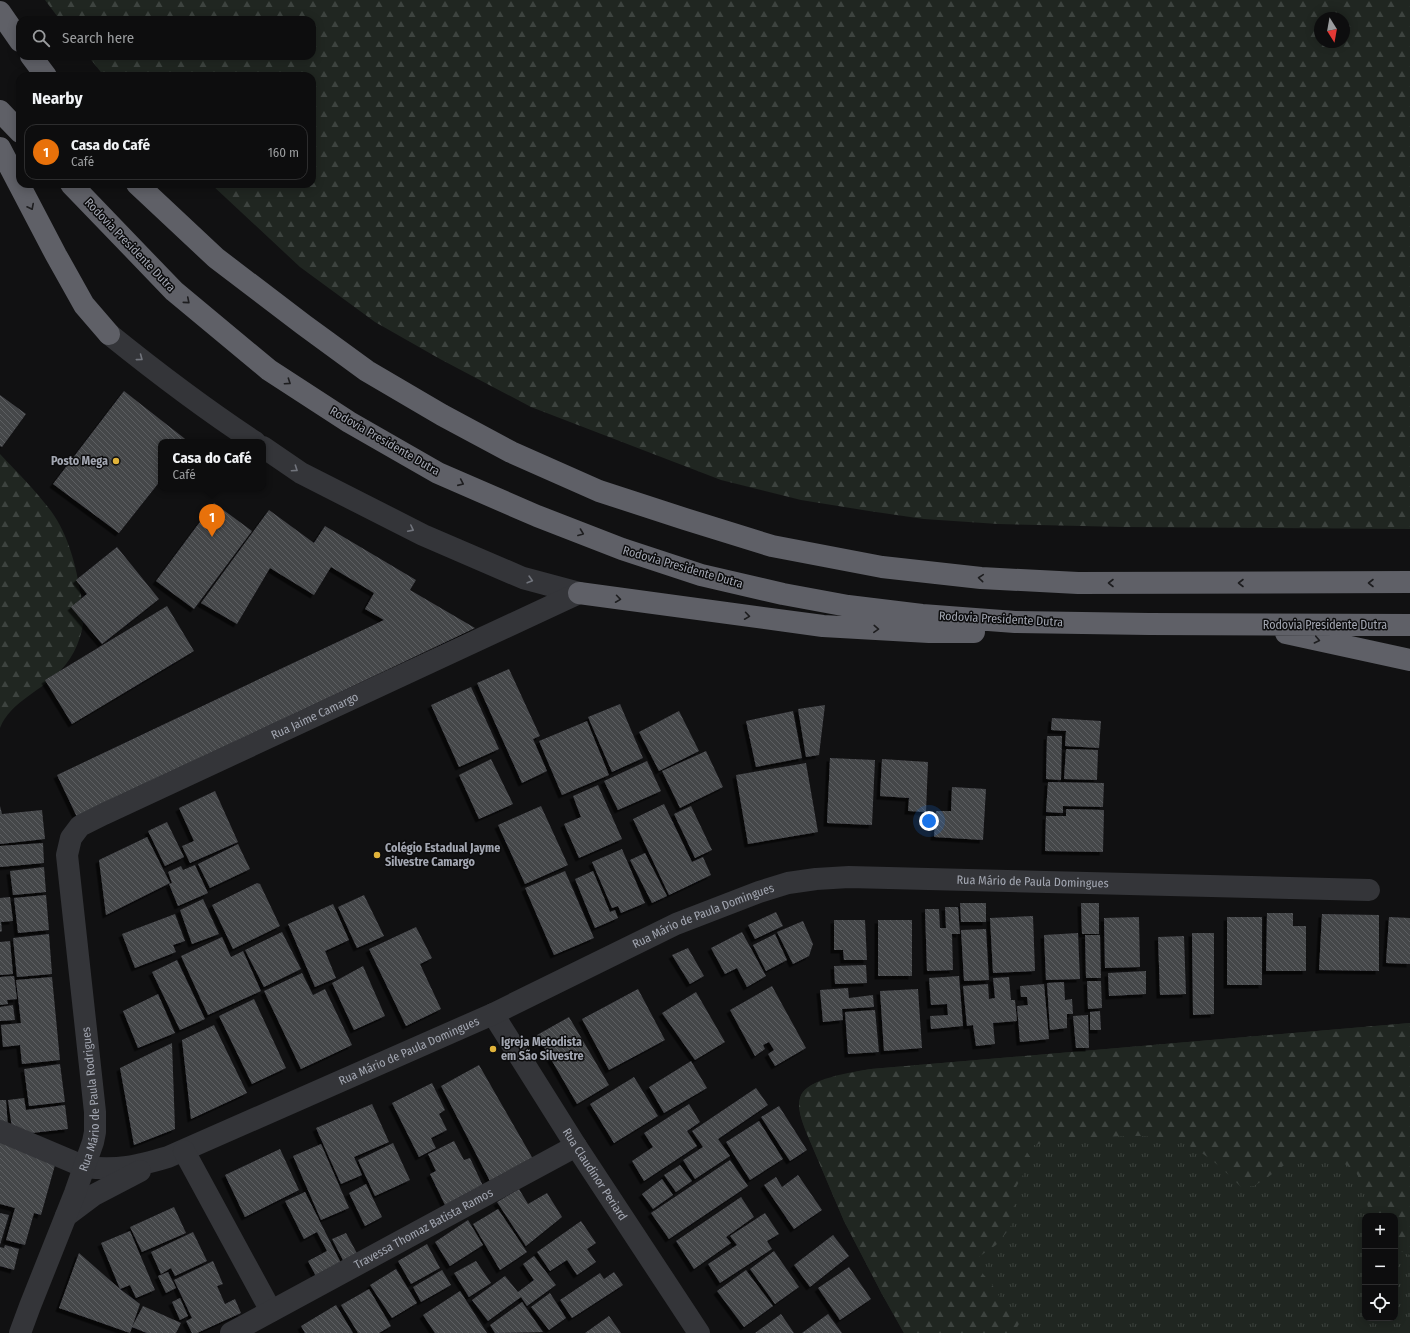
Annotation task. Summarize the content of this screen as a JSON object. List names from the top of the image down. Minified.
{"streets":{"highway":["Rodovia Presidente Dutra"],"street":["Rua Jaime Camargo","Rua Mário de Paula Domingues","Rua Mário de Paula Rodrigues","Rua Claudinor Periard","Travessa Thomaz Batista Ramos"]},"crossings":[["Rua Jaime Camargo","Rua Mário de Paula Rodrigues"],["Rua Mário de Paula Domingues","Rua Mário de Paula Rodrigues"],["Rua Mário de Paula Domingues","Rua Claudinor Periard"],["Rua Claudinor Periard","Travessa Thomaz Batista Ramos"]],"places":["Posto Mega","Colégio Estadual Jayme Silvestre Camargo","Igreja Metodista em São Silvestre"],"north":"bottom","page":{"search":"Search here","heading":"Nearby","list":[{"mark":"1","name":"Casa do Café","note":"Café","value":"160 m"}],"popup":["Casa do Café","Café"],"pins":"1","map_buttons":["+","−"]}}
